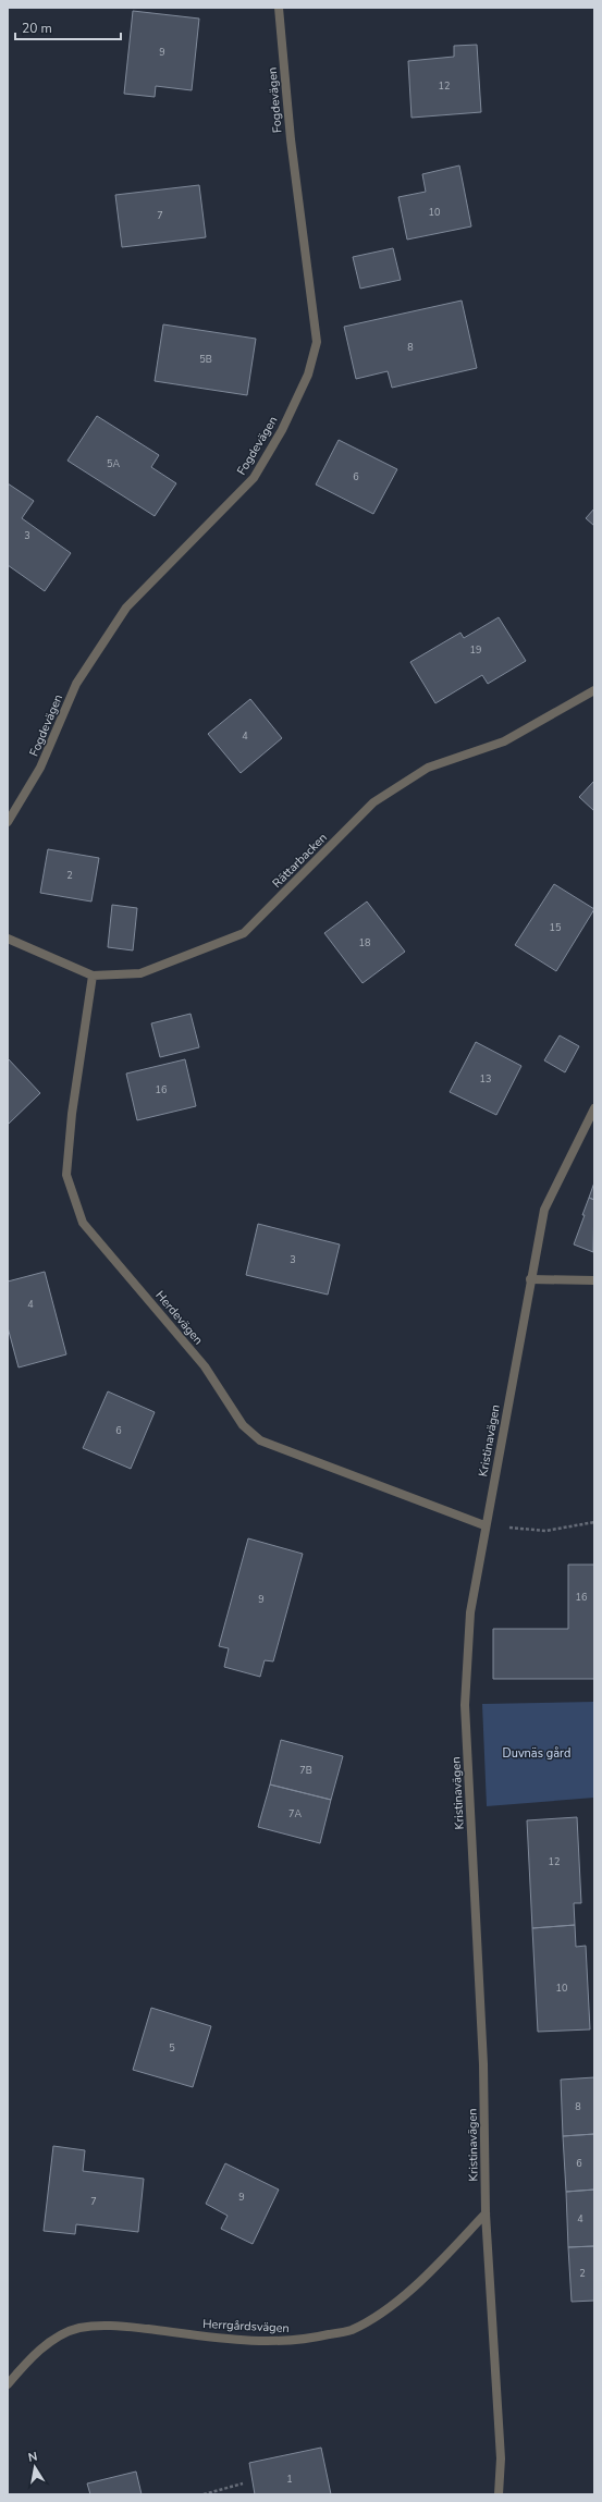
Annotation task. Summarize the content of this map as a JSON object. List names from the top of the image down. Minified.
{"streets":{"street":["Fogdevägen","Rättarbacken","Herdevägen","Kristinavägen","Herrgårdsvägen"]},"crossings":[["Rättarbacken","Herdevägen"],["Herdevägen","Kristinavägen"],["Kristinavägen","Herrgårdsvägen"]],"parks":["Duvnäs gård"],"house_numbers":["9","12","10","7","8","5B","5A","6","3","19","4","2","15","18","13","16","3","4","6","16","9","7B","7A","12","10","5","8","6","9","7","4","2","1"],"scale_bar":"20 m","north":"top"}
